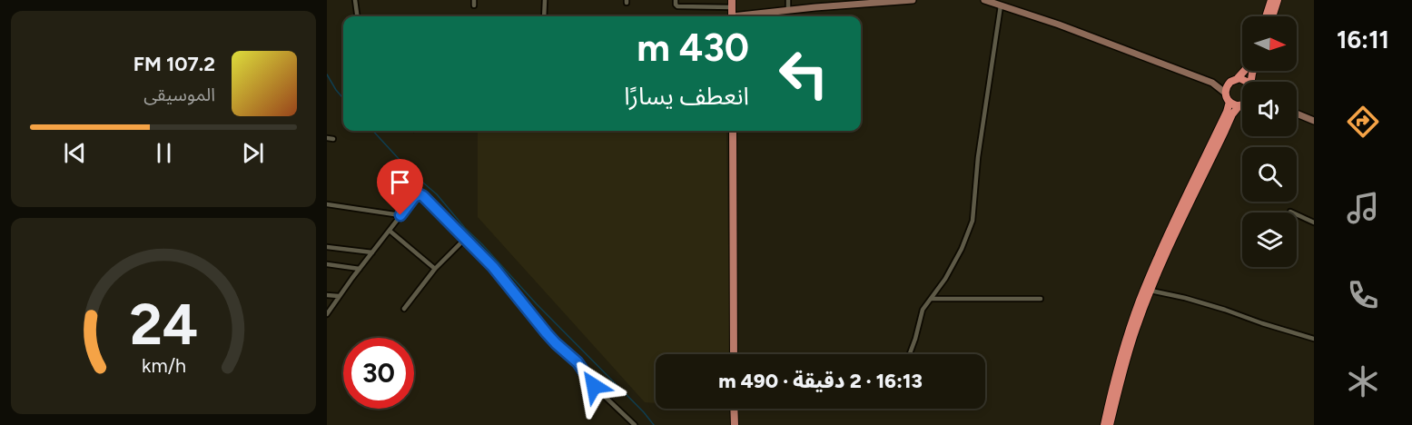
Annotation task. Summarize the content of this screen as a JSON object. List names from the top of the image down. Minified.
{"north":"right","page":{"tabs":"16:11","turn":["430 m","انعطف يسارًا"],"song":["107.2 FM","الموسيقى"],"limit":"30","trip":"16:13 · 2 دقيقة · 490 m","gauge":["24","km/h"]}}
